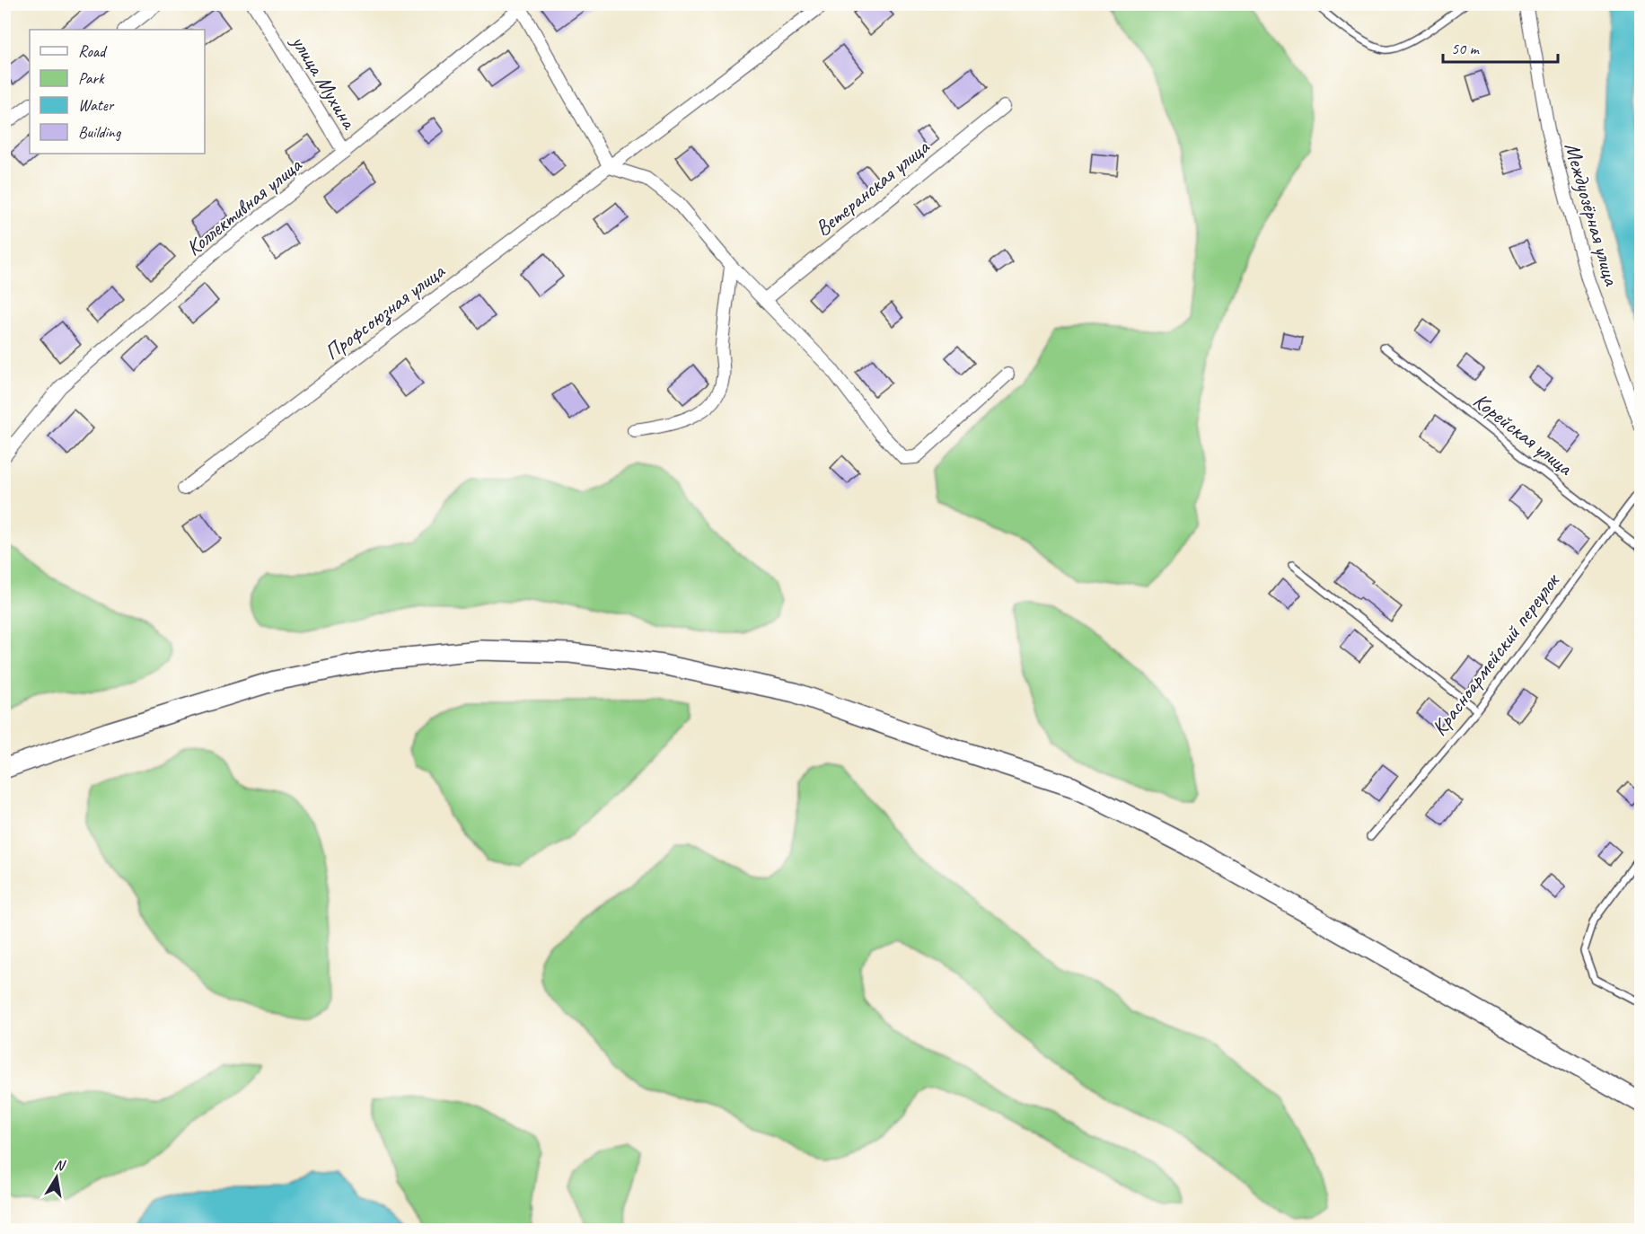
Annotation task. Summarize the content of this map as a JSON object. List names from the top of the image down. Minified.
{"streets":{"street":["улица Мухина","Ветеранская улица","Коллективная улица","Междуозёрная улица","Профсоюзная улица"],"lane":["Корейская улица","Красноармейский переулок"]},"crossings":[["улица Мухина","Коллективная улица"],["Корейская улица","Красноармейский переулок"]],"legend":["Road","Park","Water","Building"],"scale_bar":"50 m","north":"top"}
